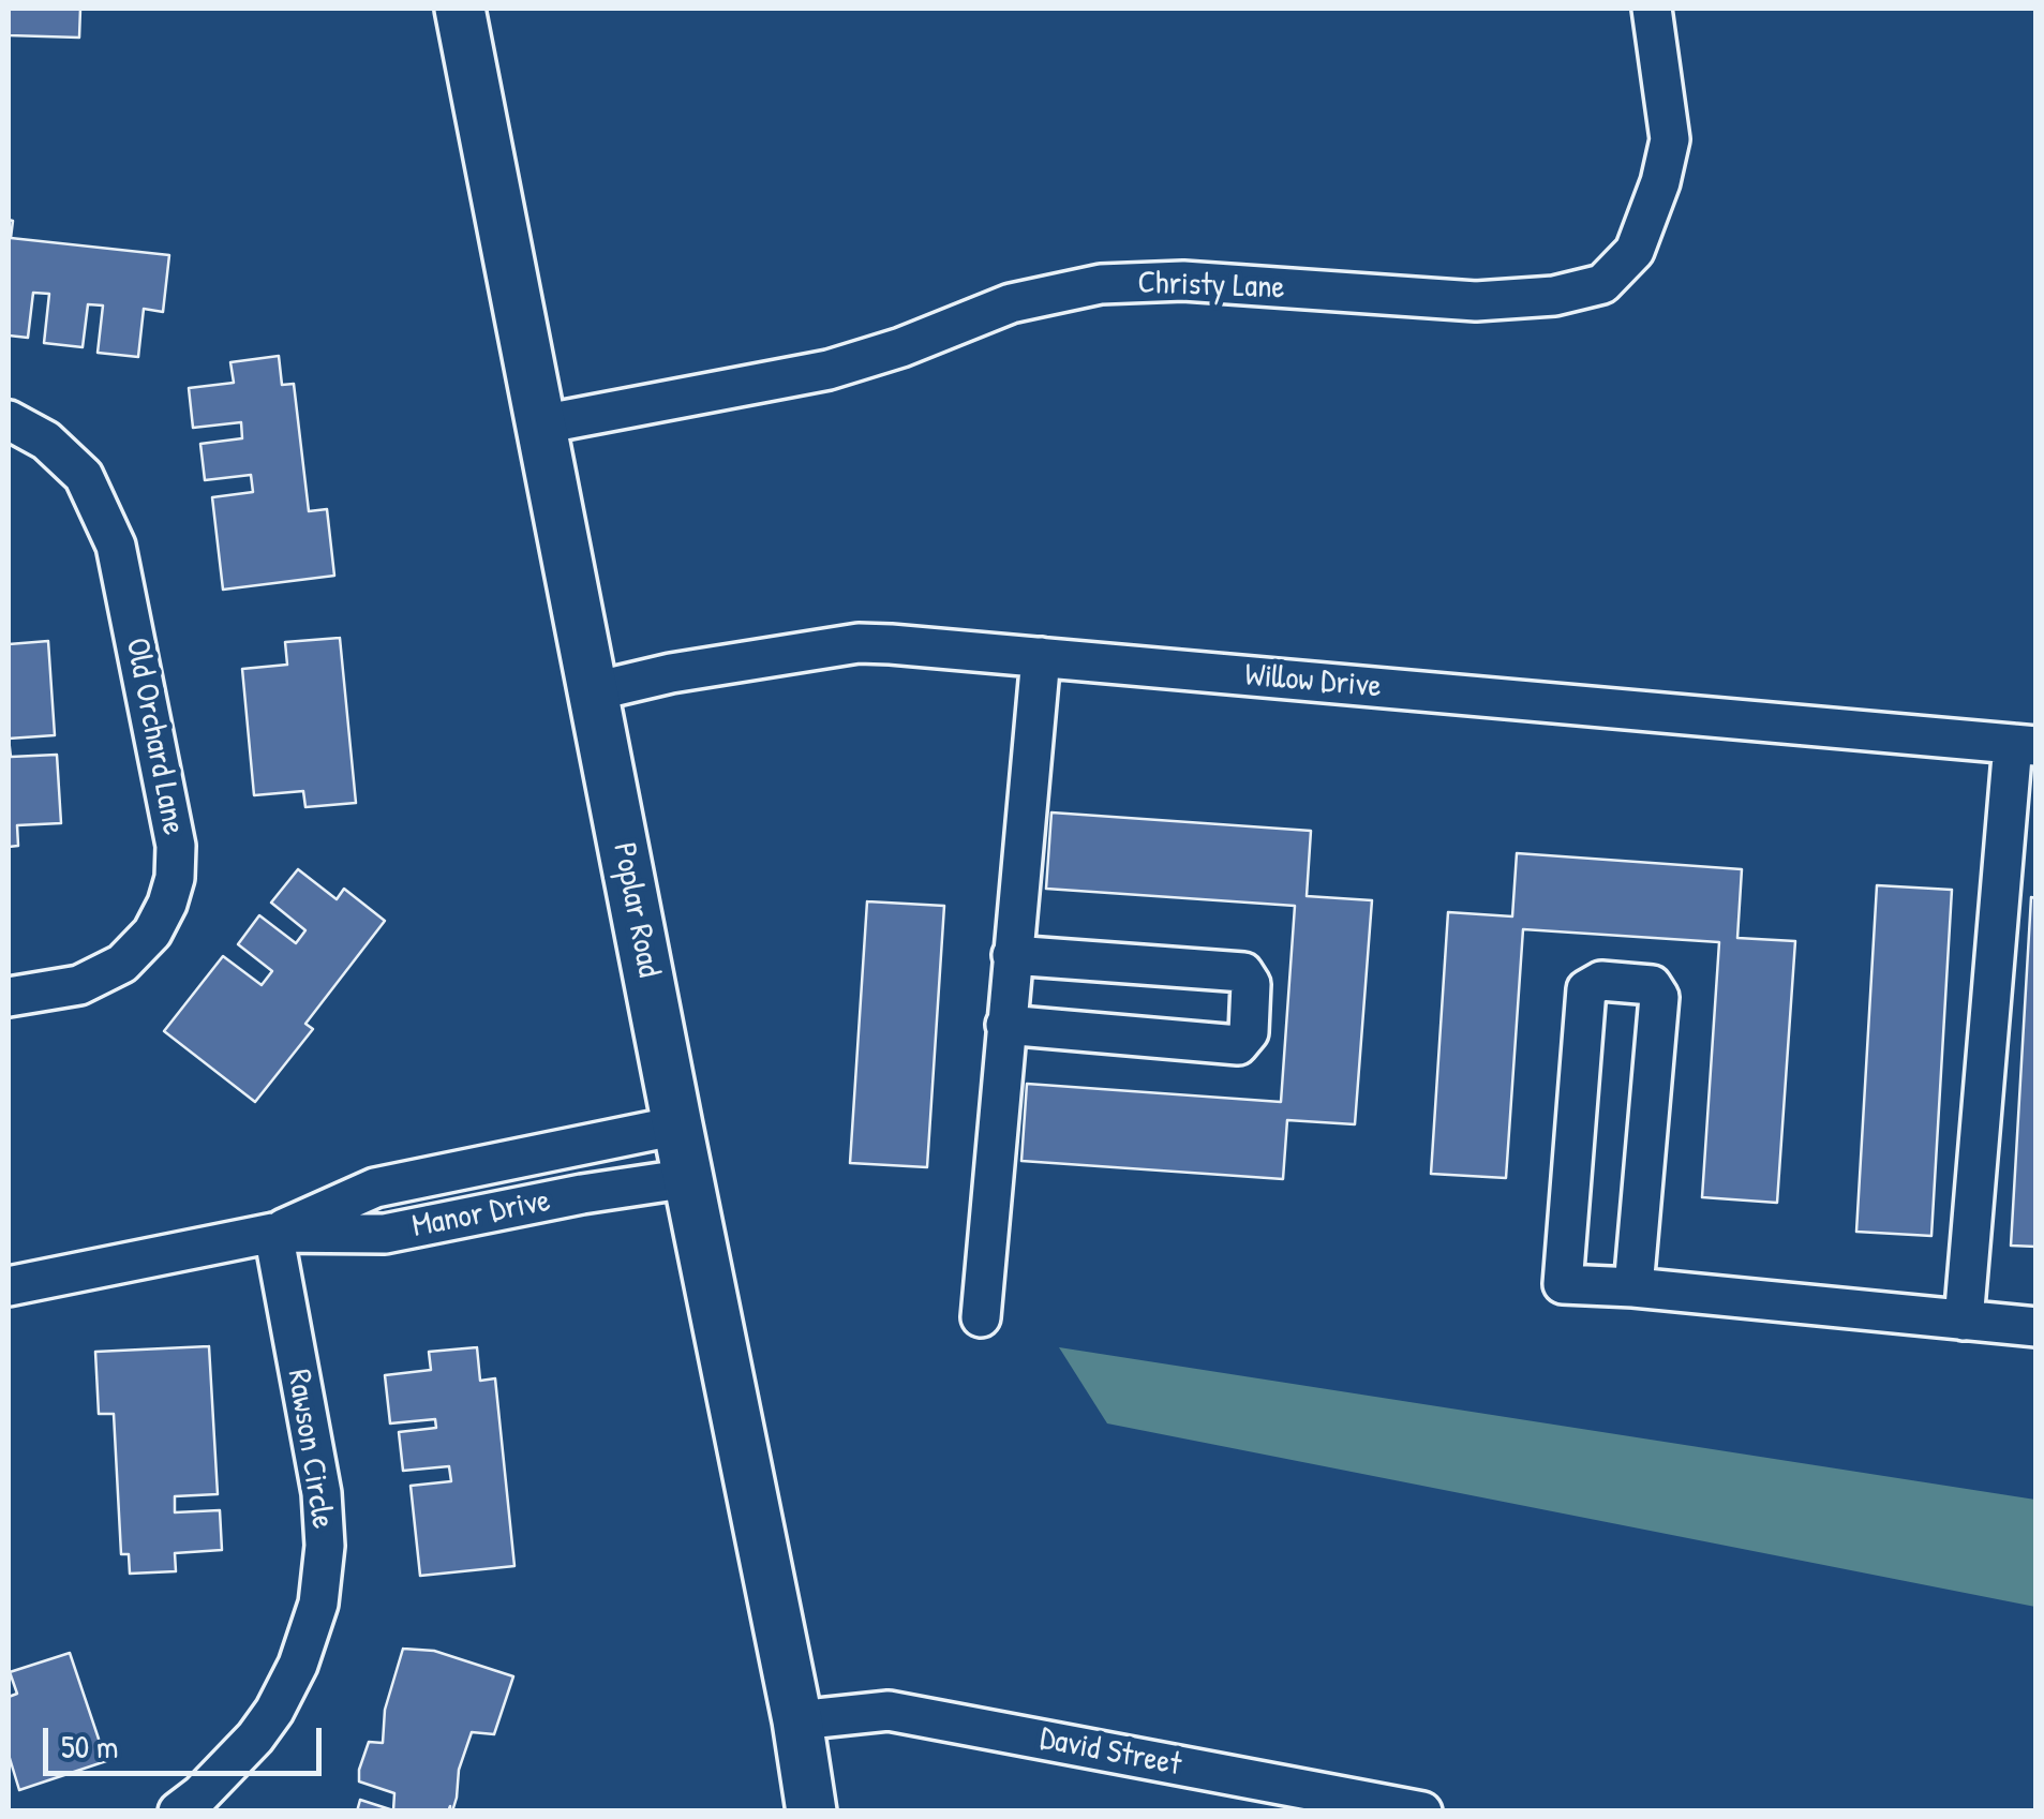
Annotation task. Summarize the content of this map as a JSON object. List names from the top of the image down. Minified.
{"streets":{"street":["Christy Lane","Willow Drive","Old Orchard Lane","Poplar Road","Manor Drive","Rawson Circle","David Street"]},"crossings":[["Christy Lane","Poplar Road"],["Willow Drive","Poplar Road"],["Poplar Road","Manor Drive"],["Poplar Road","David Street"],["Manor Drive","Rawson Circle"]],"scale_bar":"50 m"}
